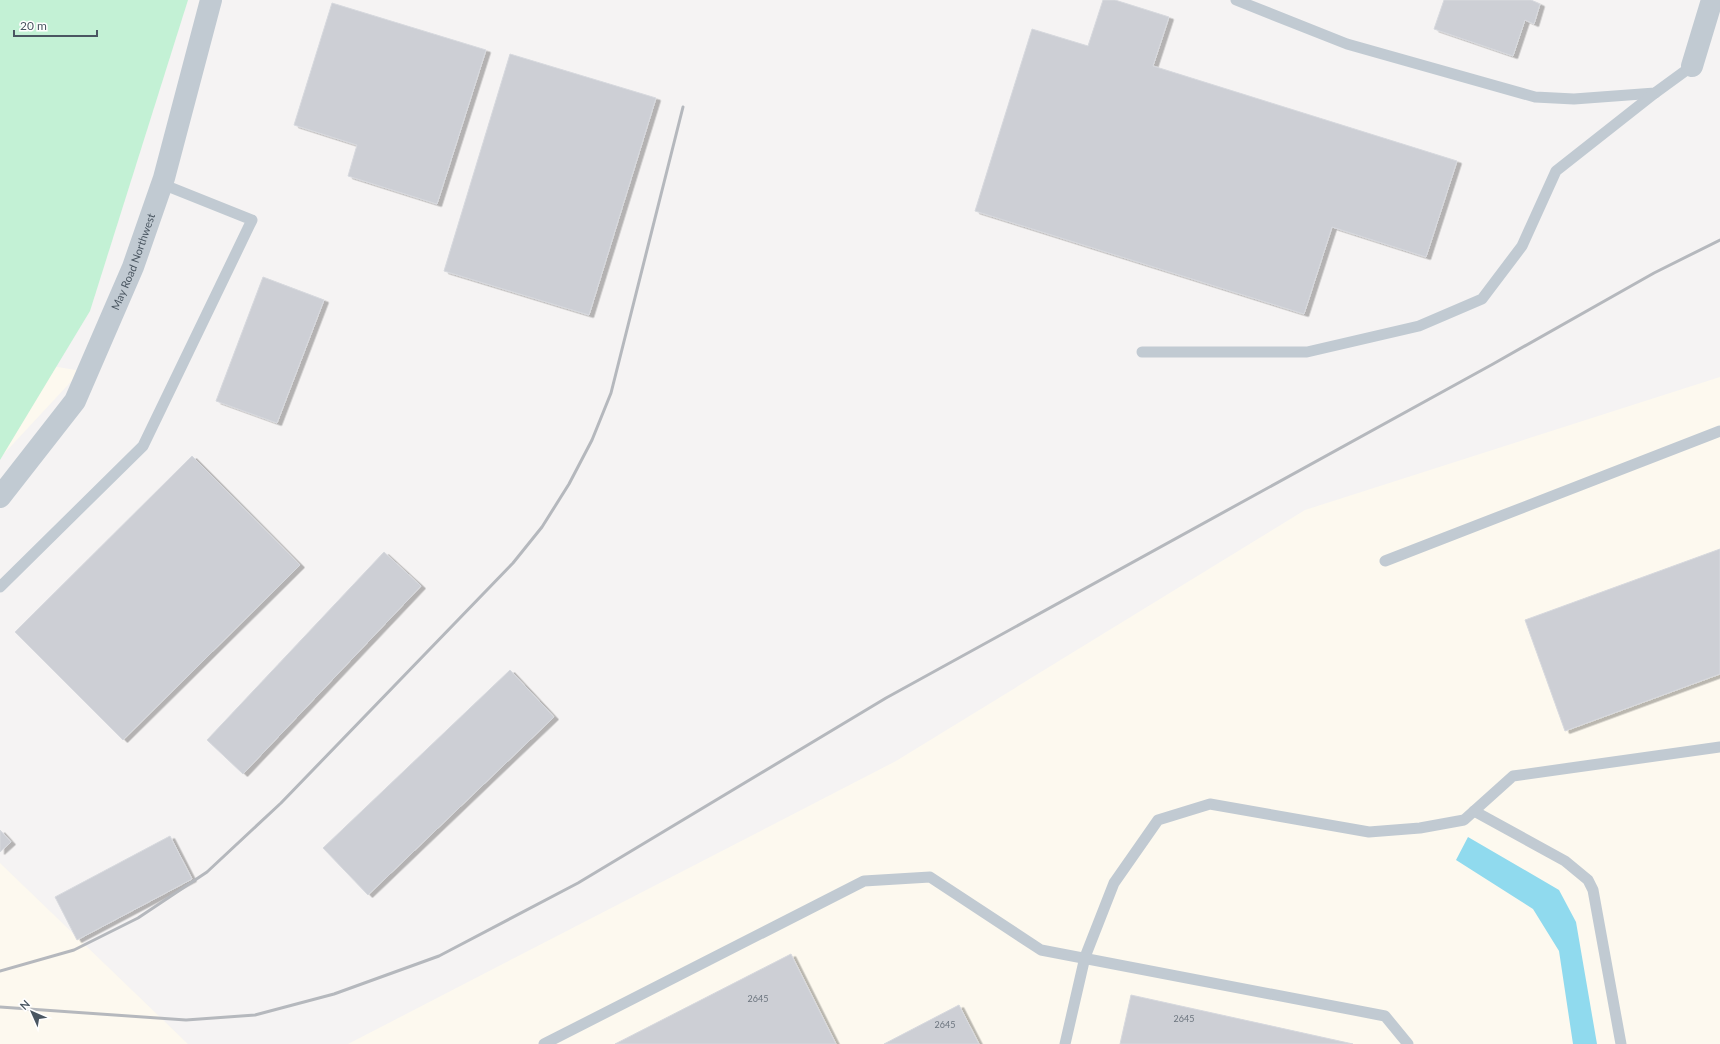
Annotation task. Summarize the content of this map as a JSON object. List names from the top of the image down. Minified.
{"streets":{"street":["May Road Northwest"]},"house_numbers":["2645","2645","2645"],"scale_bar":"20 m","north":"top left"}
